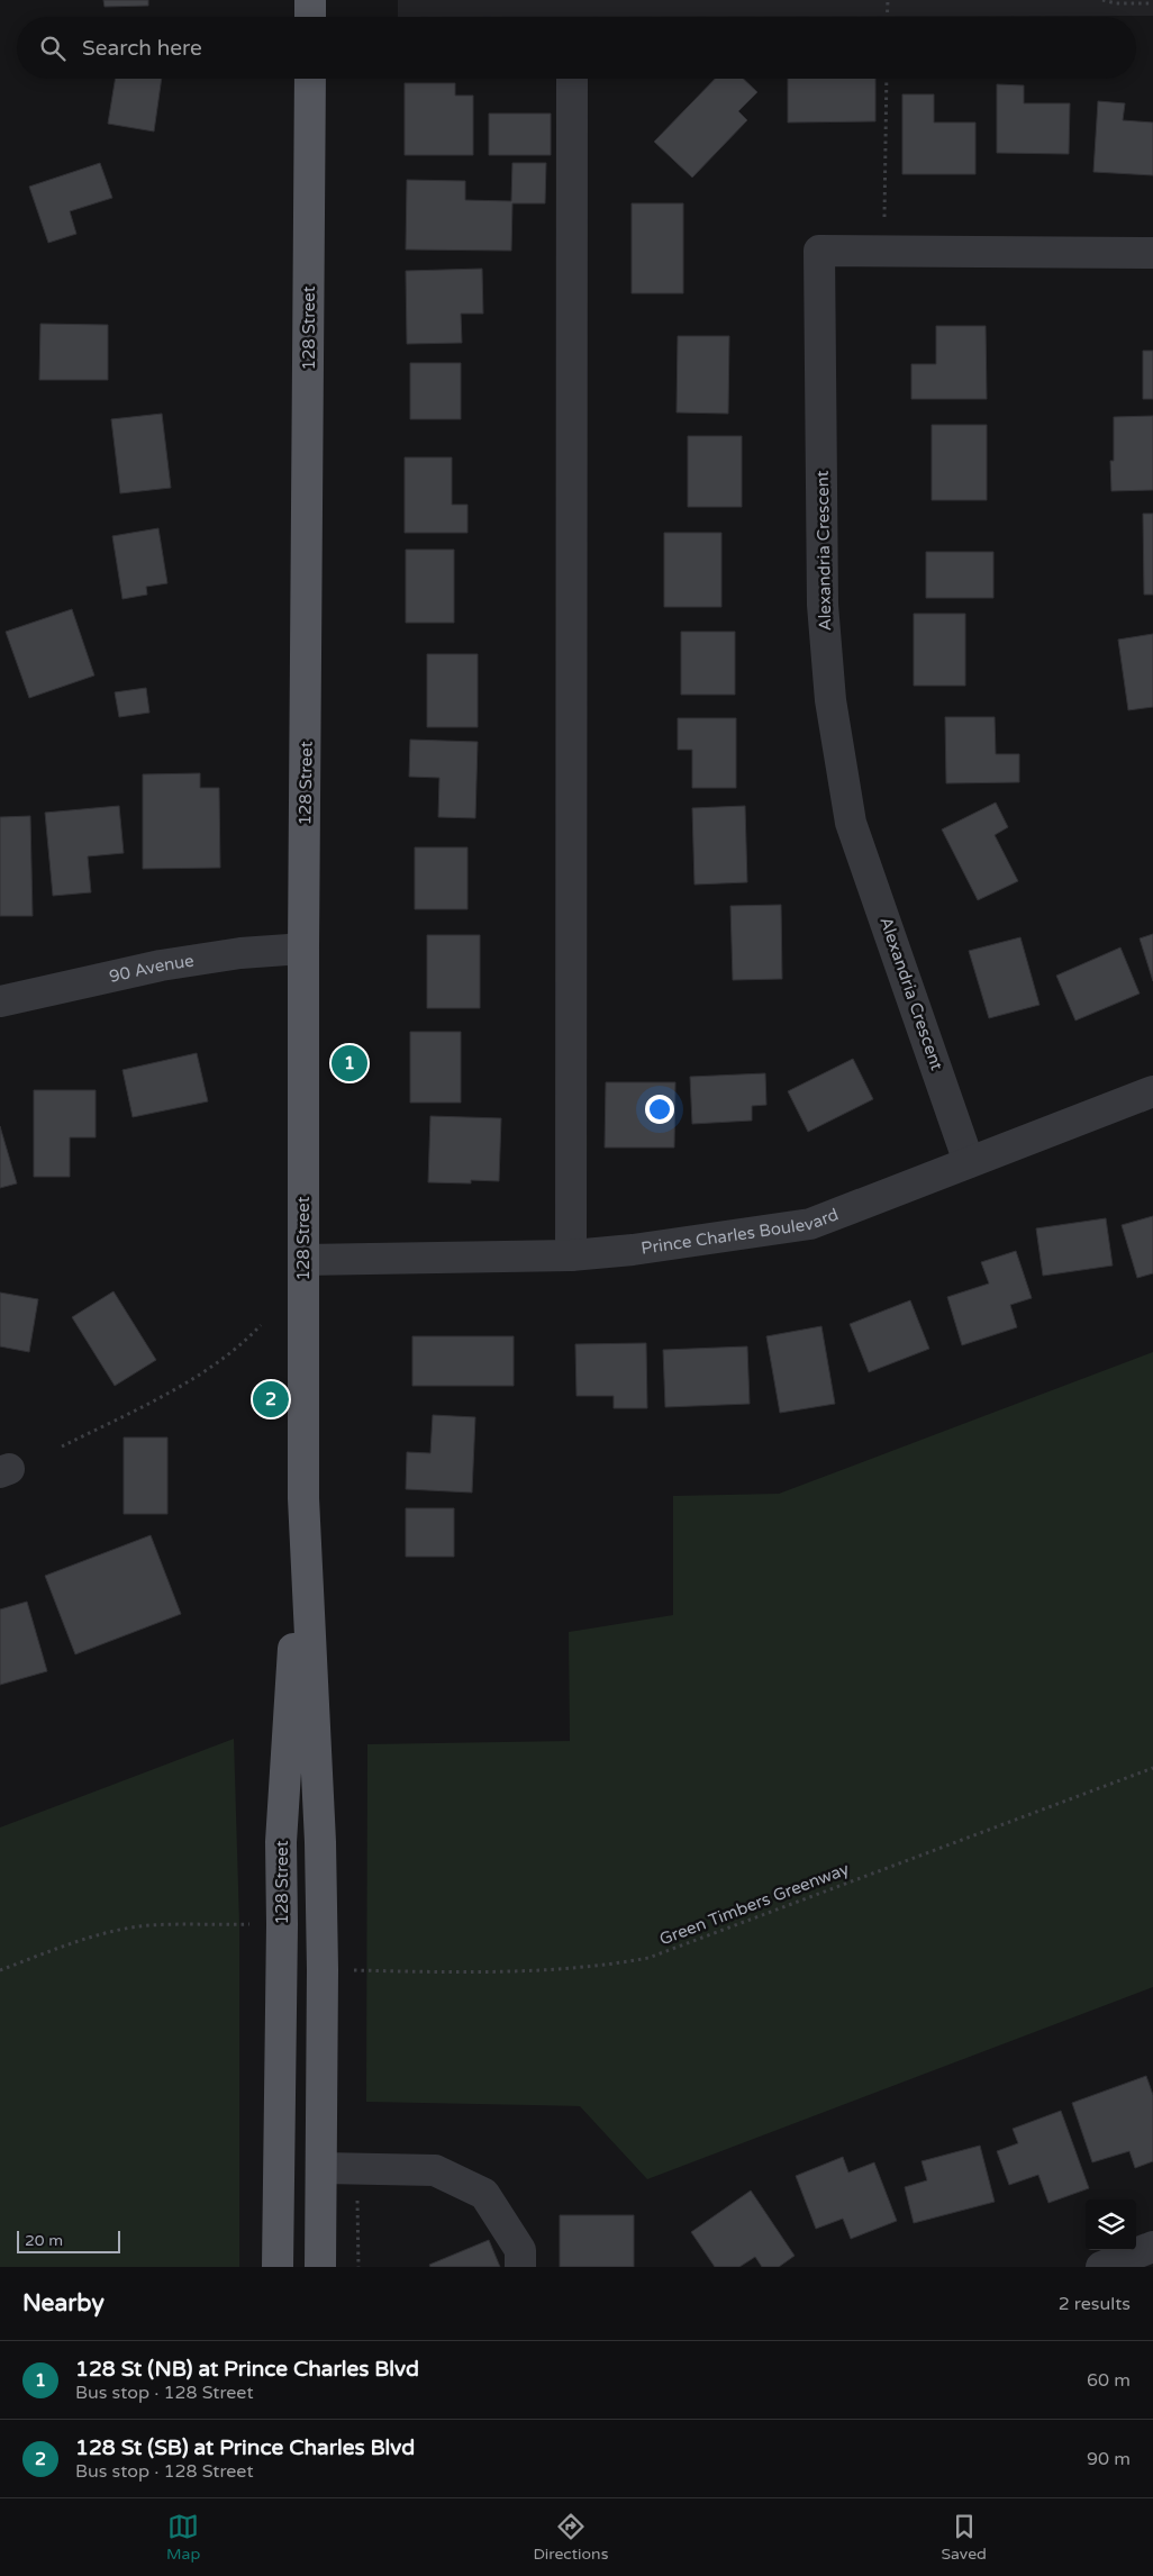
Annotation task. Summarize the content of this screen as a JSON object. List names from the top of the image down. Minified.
{"streets":{"main road":["128 Street"],"street":["Alexandria Crescent","90 Avenue","Prince Charles Boulevard"],"path":["Green Timbers Greenway"]},"crossings":[["128 Street","90 Avenue"],["128 Street","Prince Charles Boulevard"],["Alexandria Crescent","Prince Charles Boulevard"]],"scale_bar":"20 m","page":{"search":"Search here","pins":["1","2"],"scale":"20 m","heading":["Nearby","2 results"],"list":[{"mark":"1","name":"128 St (NB) at Prince Charles Blvd","note":"Bus stop · 128 Street","value":"60 m"},{"mark":"2","name":"128 St (SB) at Prince Charles Blvd","note":"Bus stop · 128 Street","value":"90 m"}],"nav":["Map","Directions","Saved"]}}
